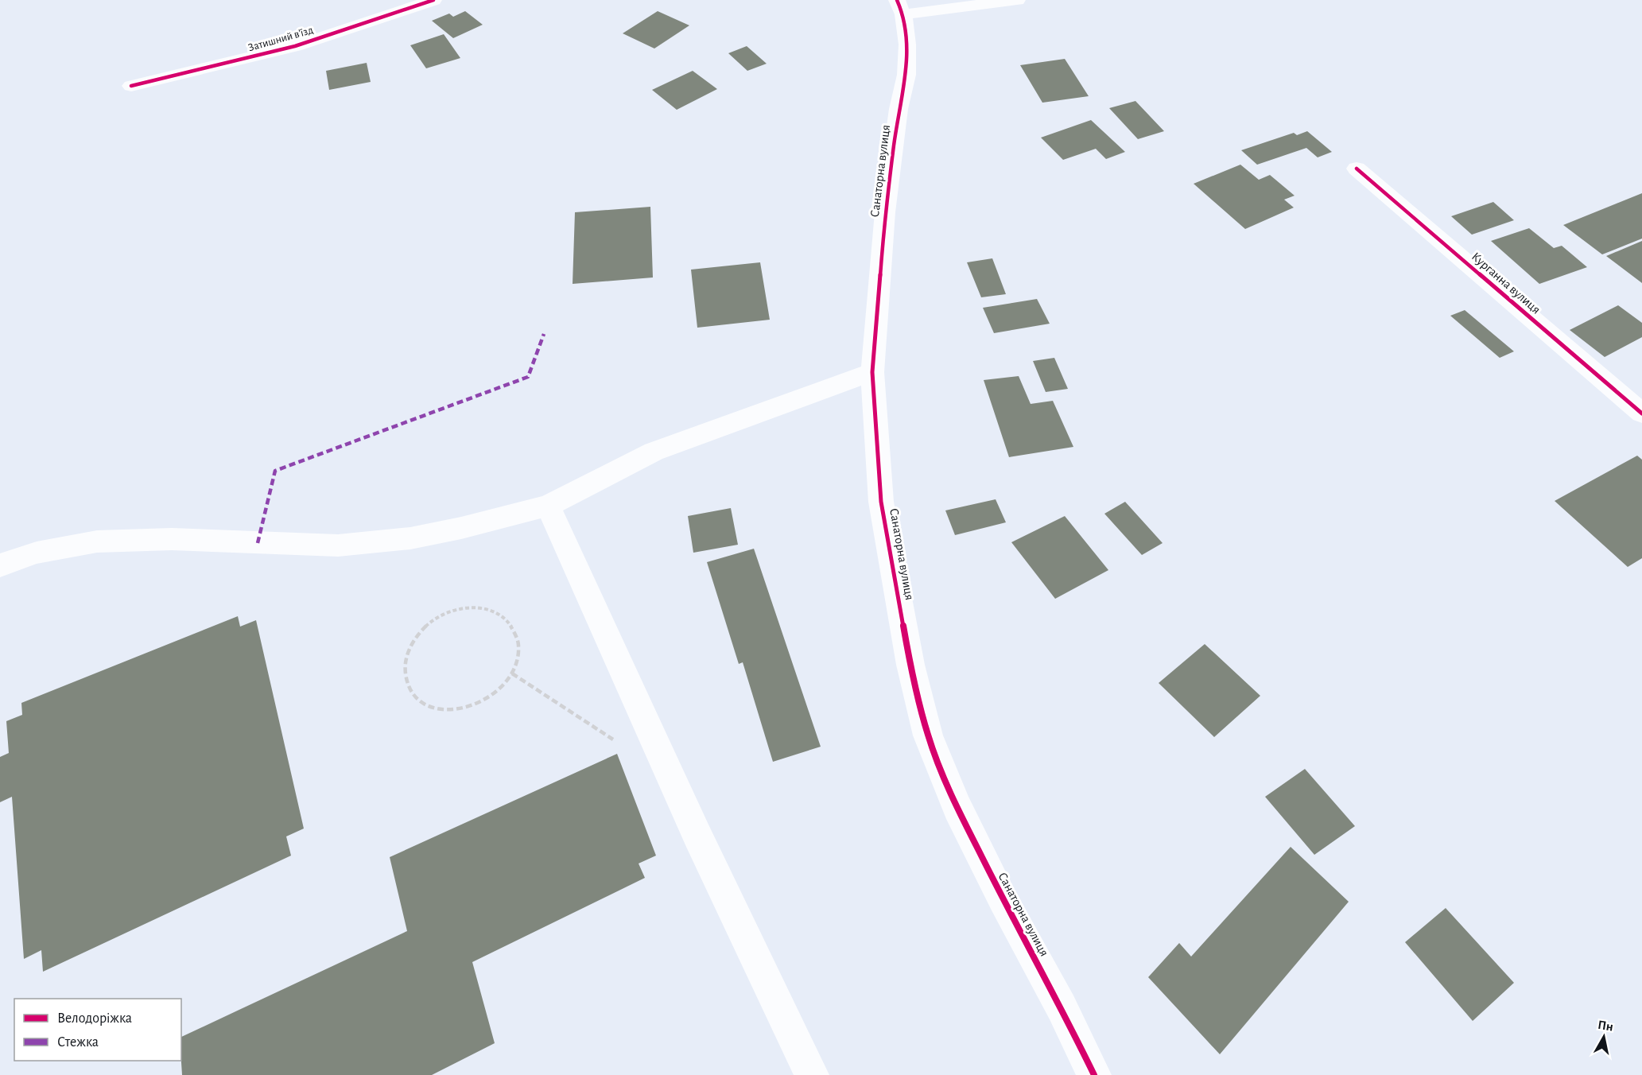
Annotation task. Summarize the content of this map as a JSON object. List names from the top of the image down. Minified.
{"streets":{"street":["Затишний в’їзд","Санаторна вулиця","Курганна вулиця"]},"legend":["Велодоріжка","Стежка"],"north":"top"}
